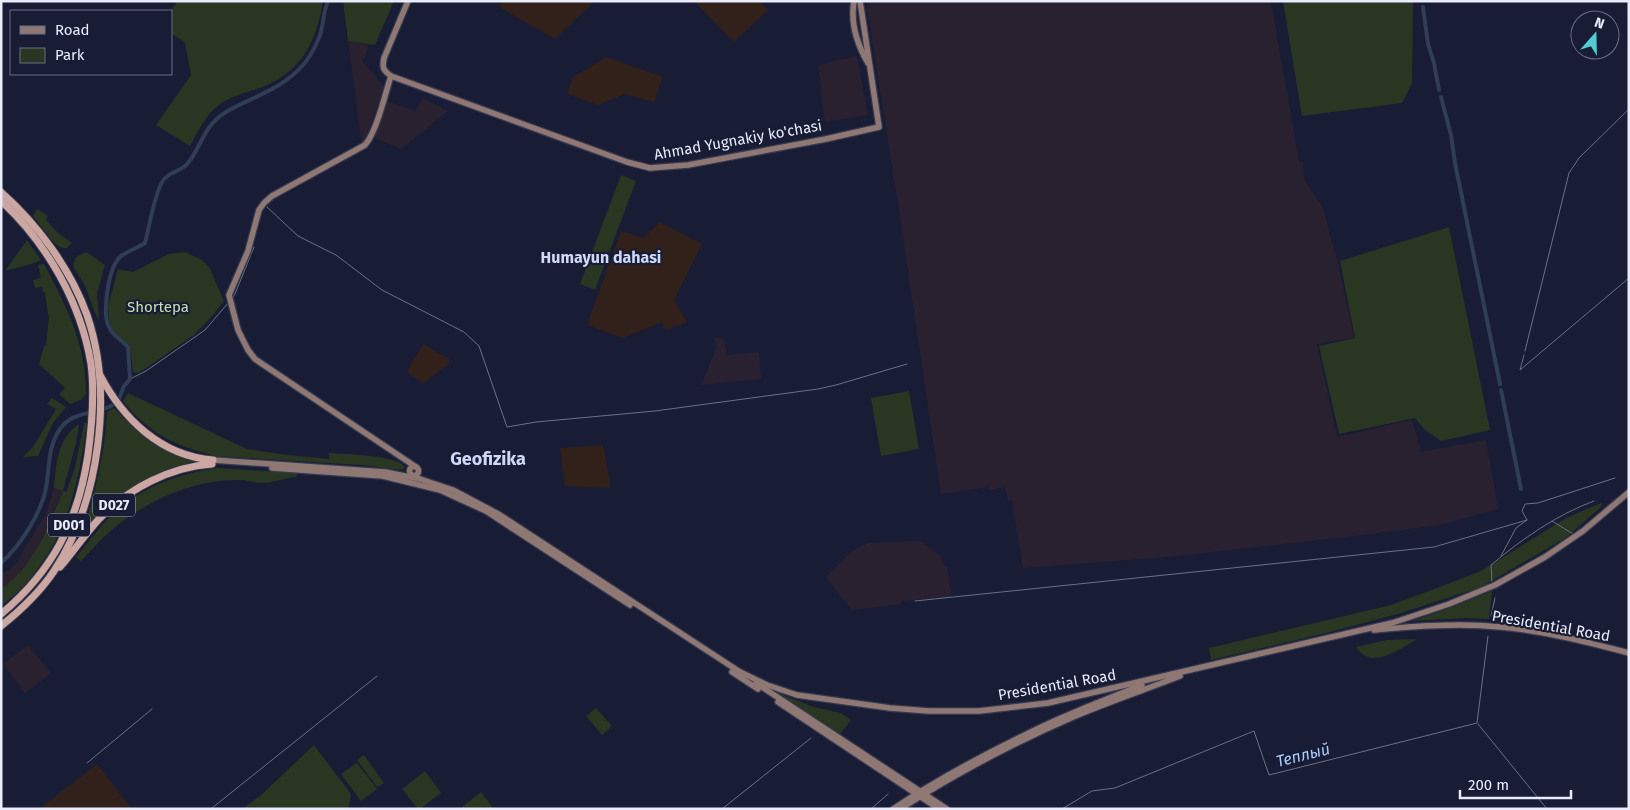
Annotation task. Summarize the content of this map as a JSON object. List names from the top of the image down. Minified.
{"streets":{"highway":["D027","D001"],"street":["Ahmad Yugnakiy ko'chasi","Presidential Road"]},"crossings":[["D027","D001"],["D027","Presidential Road"]],"districts":["Humayun dahasi","Geofizika"],"water":["Теплый"],"parks":["Shortepa"],"legend":["Road","Park"],"scale_bar":"200 m","north":"top"}
